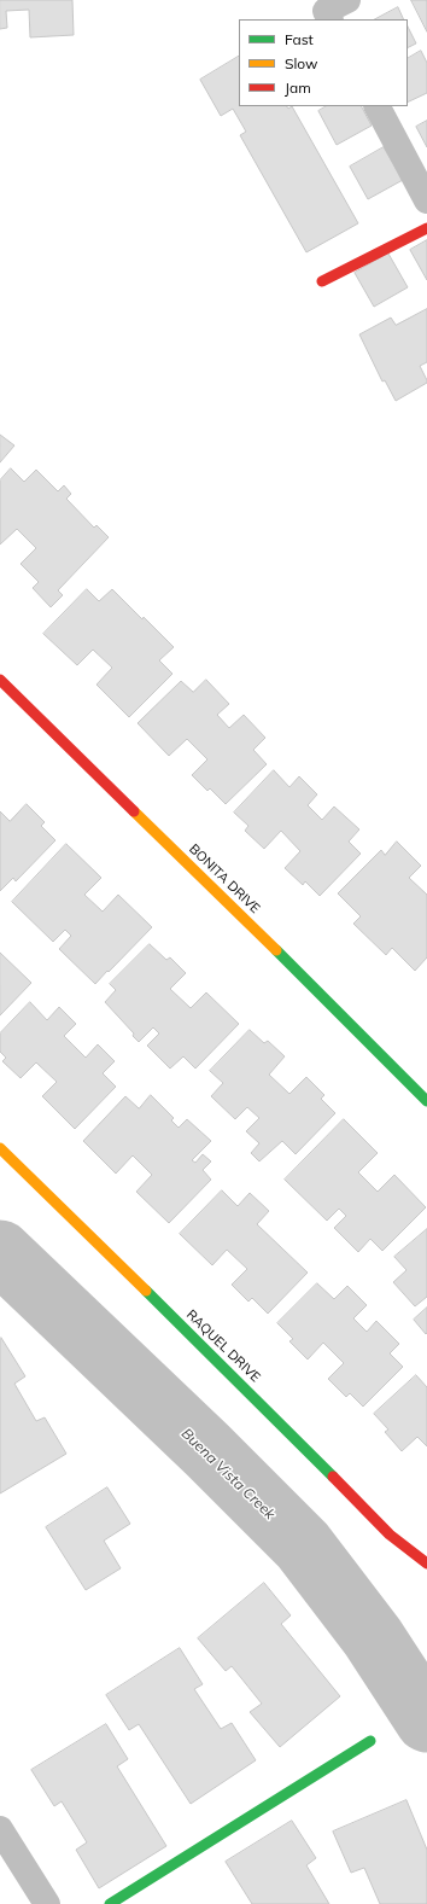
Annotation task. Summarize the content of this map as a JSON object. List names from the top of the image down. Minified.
{"streets":{"street":["BONITA DRIVE","RAQUEL DRIVE"]},"water":["Buena Vista Creek"],"legend":["Fast","Slow","Jam"]}
